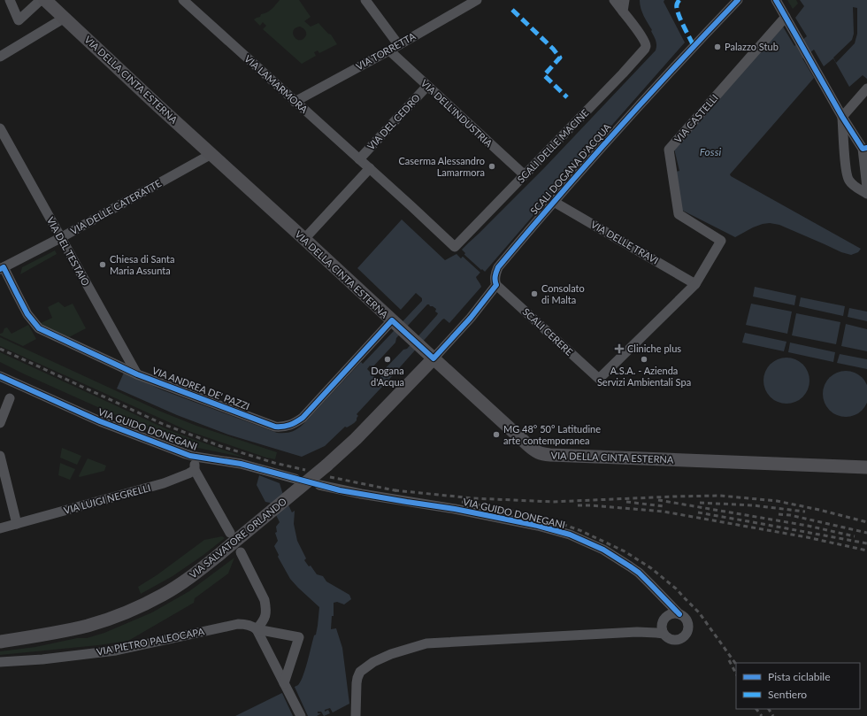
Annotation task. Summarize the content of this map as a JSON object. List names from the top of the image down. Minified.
{"streets":{"main road":["VIA DELLA CINTA ESTERNA","VIA SALVATORE ORLANDO"],"street":["VIA TORRETTA","VIA LAMARMORA","VIA DELL'INDUSTRIA","VIA CASTELLI","VIA DEL CEDRO","SCALI DELLE MACINE","SCALI DOGANA D'ACQUA","VIA DELLE CATERATTE","VIA DELLE TRAVI","VIA DEL TESTAIO","SCALI CERERE","VIA ANDREA DE' PAZZI","VIA GUIDO DONEGANI","VIA LUIGI NEGRELLI","VIA PIETRO PALEOCAPA"]},"crossings":[["VIA TORRETTA","VIA LAMARMORA"],["VIA TORRETTA","VIA DELL'INDUSTRIA"],["VIA DELLA CINTA ESTERNA","VIA DELLE CATERATTE"],["VIA DELLA CINTA ESTERNA","VIA ANDREA DE' PAZZI"],["VIA DELLA CINTA ESTERNA","VIA SALVATORE ORLANDO"],["VIA LAMARMORA","VIA DEL CEDRO"],["VIA LAMARMORA","SCALI DELLE MACINE"],["VIA DELL'INDUSTRIA","VIA DEL CEDRO"],["VIA DELL'INDUSTRIA","SCALI DELLE MACINE"],["VIA CASTELLI","VIA DELLE TRAVI"],["VIA CASTELLI","SCALI CERERE"],["SCALI DOGANA D'ACQUA","VIA DELLE TRAVI"],["SCALI DOGANA D'ACQUA","SCALI CERERE"],["VIA DELLE CATERATTE","VIA DEL TESTAIO"],["VIA DELLE CATERATTE","VIA ANDREA DE' PAZZI"],["VIA DELLE TRAVI","SCALI CERERE"],["VIA DEL TESTAIO","VIA ANDREA DE' PAZZI"]],"water":["Fossi"],"places":{"other":["Palazzo Stub","Caserma Alessandro Lamarmora","Chiesa di Santa Maria Assunta","Consolato di Malta","Dogana d'Acqua","A.S.A. - Azienda Servizi Ambientali Spa","MG 48° 50° Latitudine arte contemporanea"],"health":["Cliniche plus"]},"legend":["Pista ciclabile","Sentiero"]}
